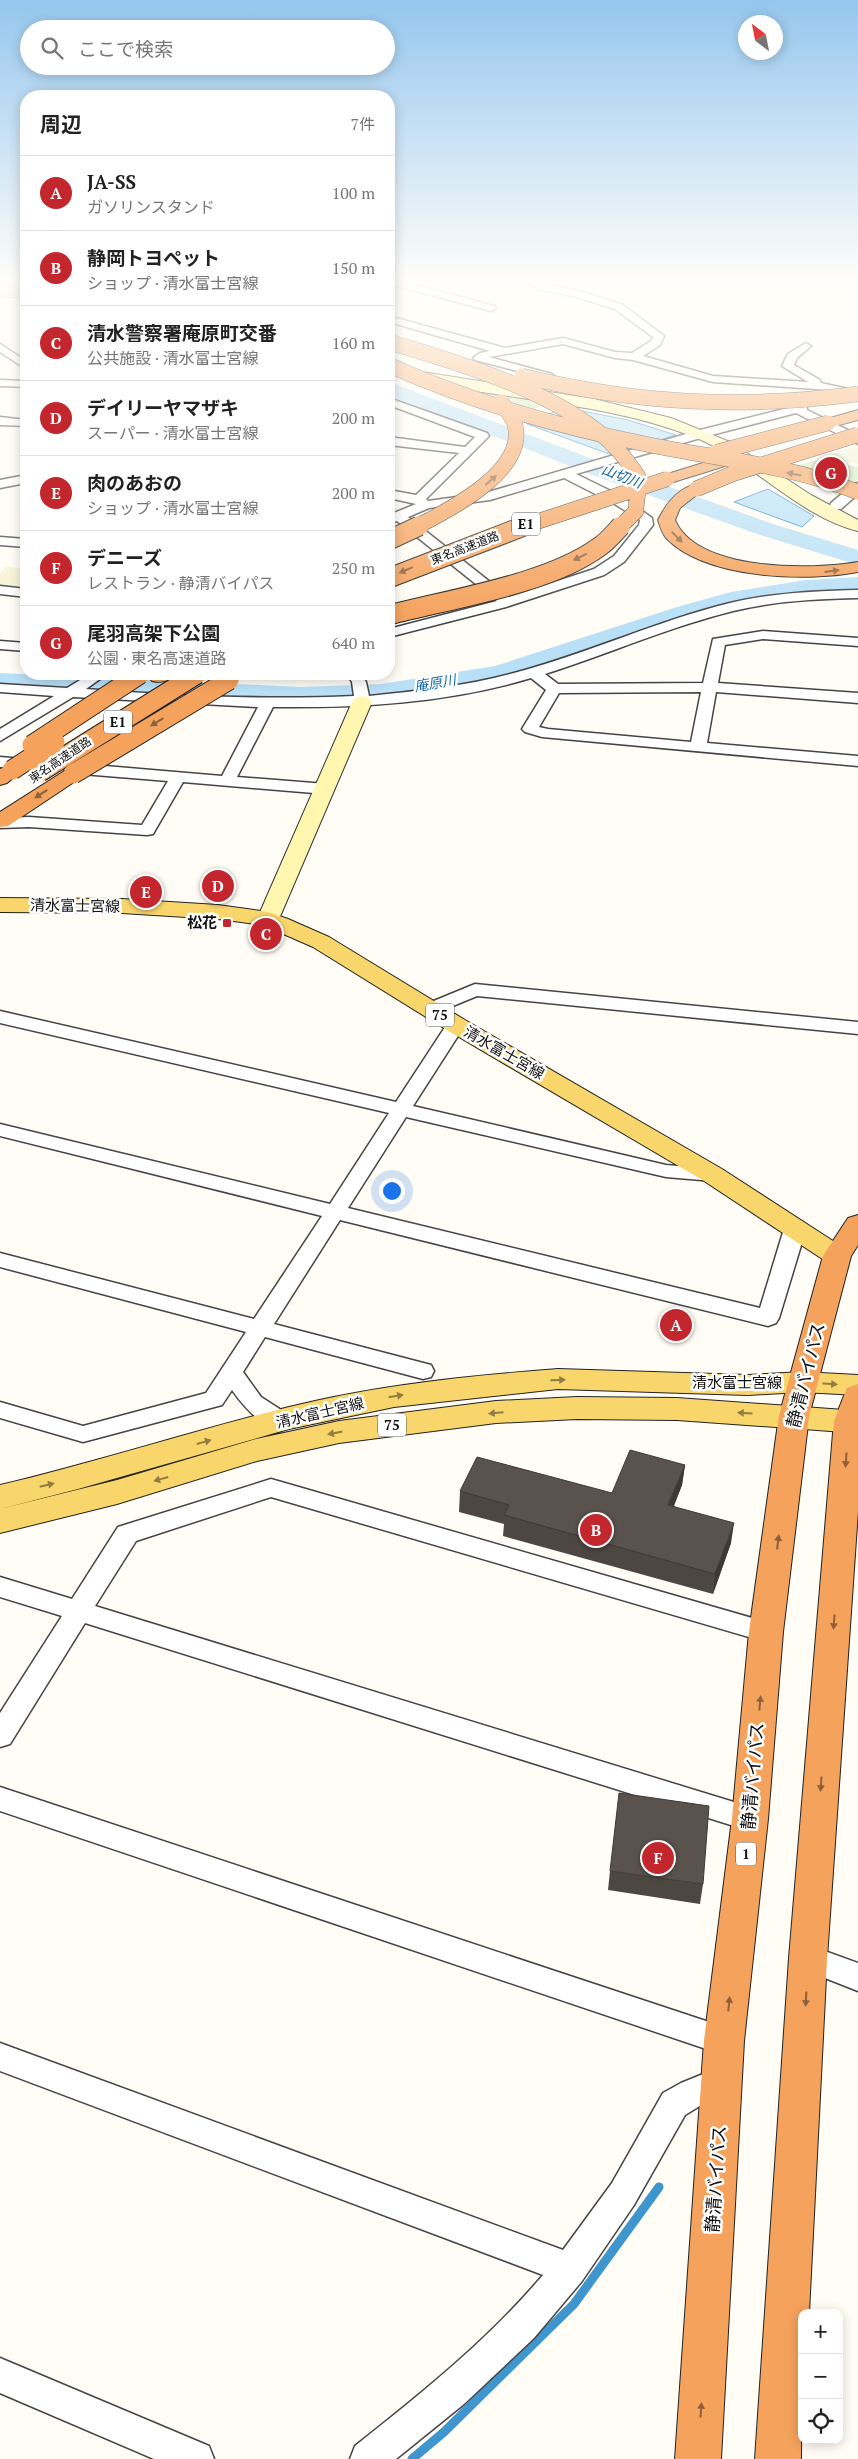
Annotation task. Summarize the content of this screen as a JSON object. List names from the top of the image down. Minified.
{"streets":{"highway":["E1","東名高速道路","静清バイパス","1"],"main road":["清水富士宮線","75"]},"crossings":[["清水富士宮線","静清バイパス"]],"water":["山切川","庵原川"],"places":{"transit":["松花"]},"north":"top left","page":{"search":"ここで検索","heading":["周辺","7件"],"list":[{"mark":"A","name":"JA-SS","note":"ガソリンスタンド","value":"100 m"},{"mark":"B","name":"静岡トヨペット","note":"ショップ · 清水富士宮線","value":"150 m"},{"mark":"C","name":"清水警察署庵原町交番","note":"公共施設 · 清水富士宮線","value":"160 m"},{"mark":"D","name":"デイリーヤマザキ","note":"スーパー · 清水富士宮線","value":"200 m"},{"mark":"E","name":"肉のあおの","note":"ショップ · 清水富士宮線","value":"200 m"},{"mark":"F","name":"デニーズ","note":"レストラン · 静清バイパス","value":"250 m"},{"mark":"G","name":"尾羽高架下公園","note":"公園 · 東名高速道路","value":"640 m"}],"pins":["G","D","E","C","A","B","F"],"map_buttons":["+","−"]}}
